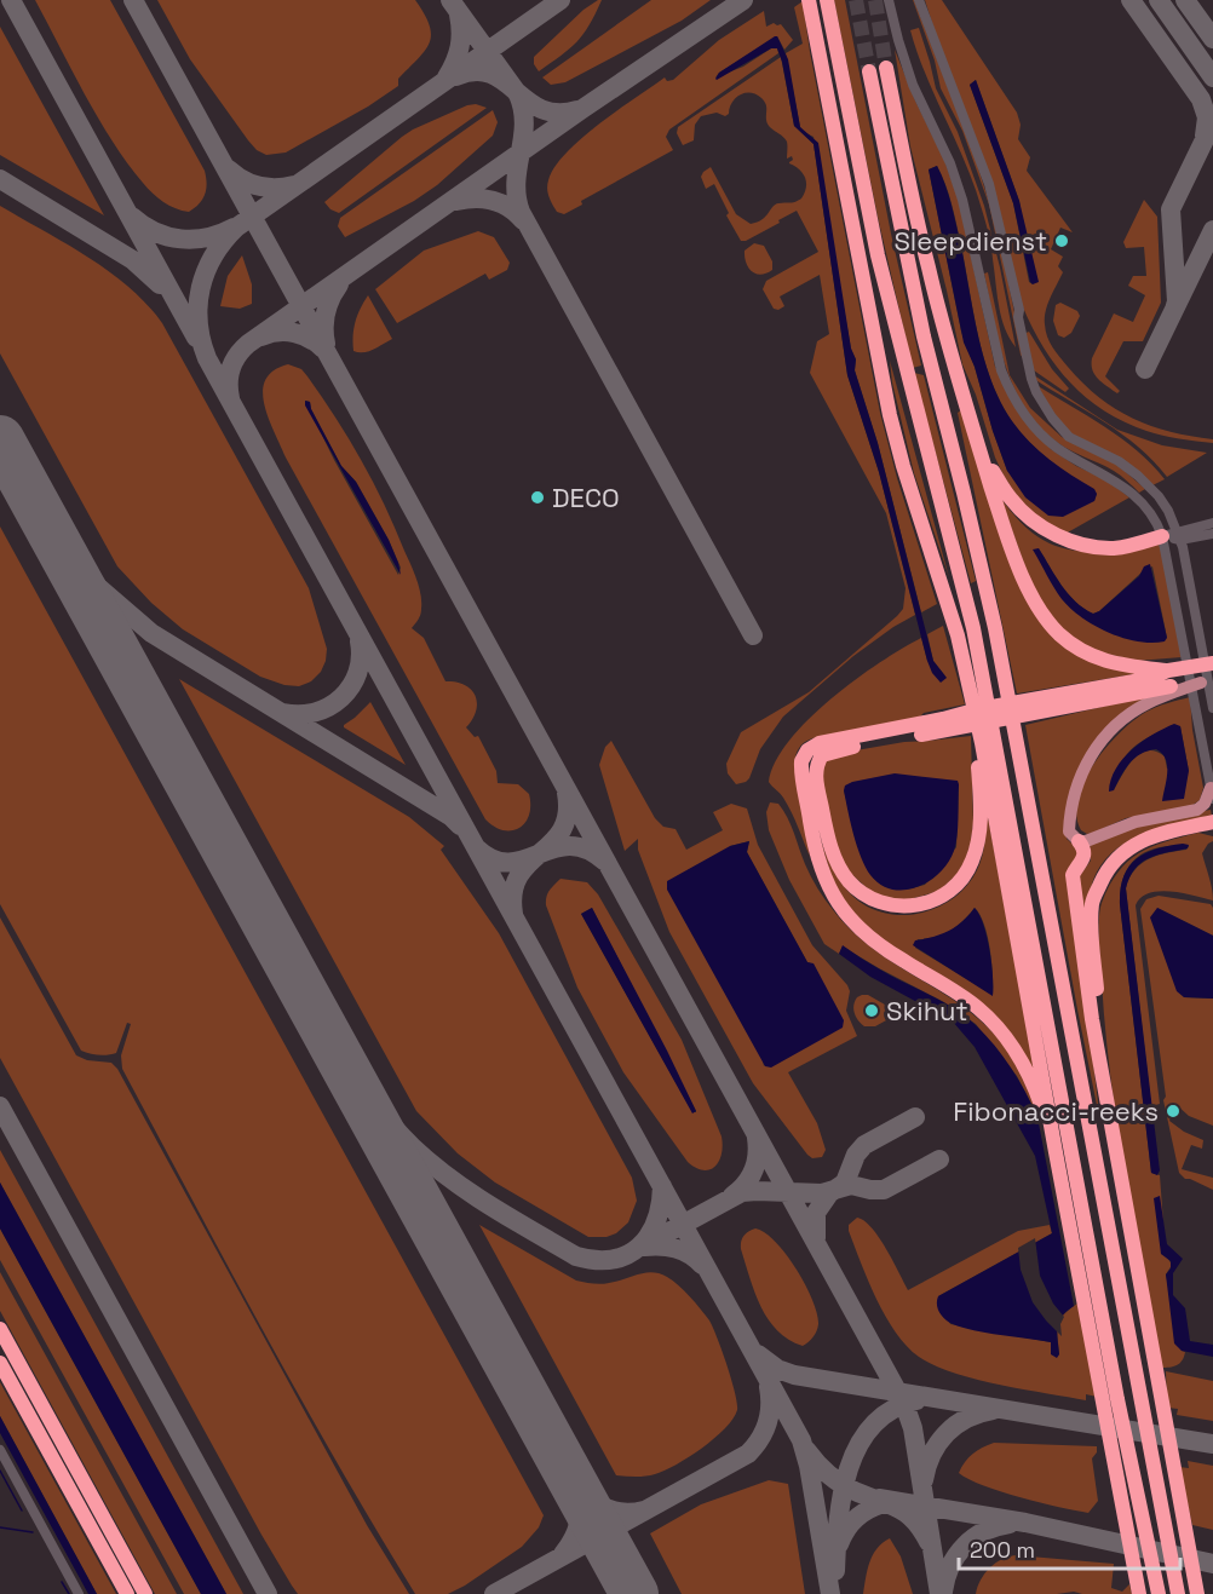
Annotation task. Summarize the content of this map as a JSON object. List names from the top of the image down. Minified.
{"places":["Sleepdienst","DECO","Skihut","Fibonacci-reeks"],"scale_bar":"200 m"}
